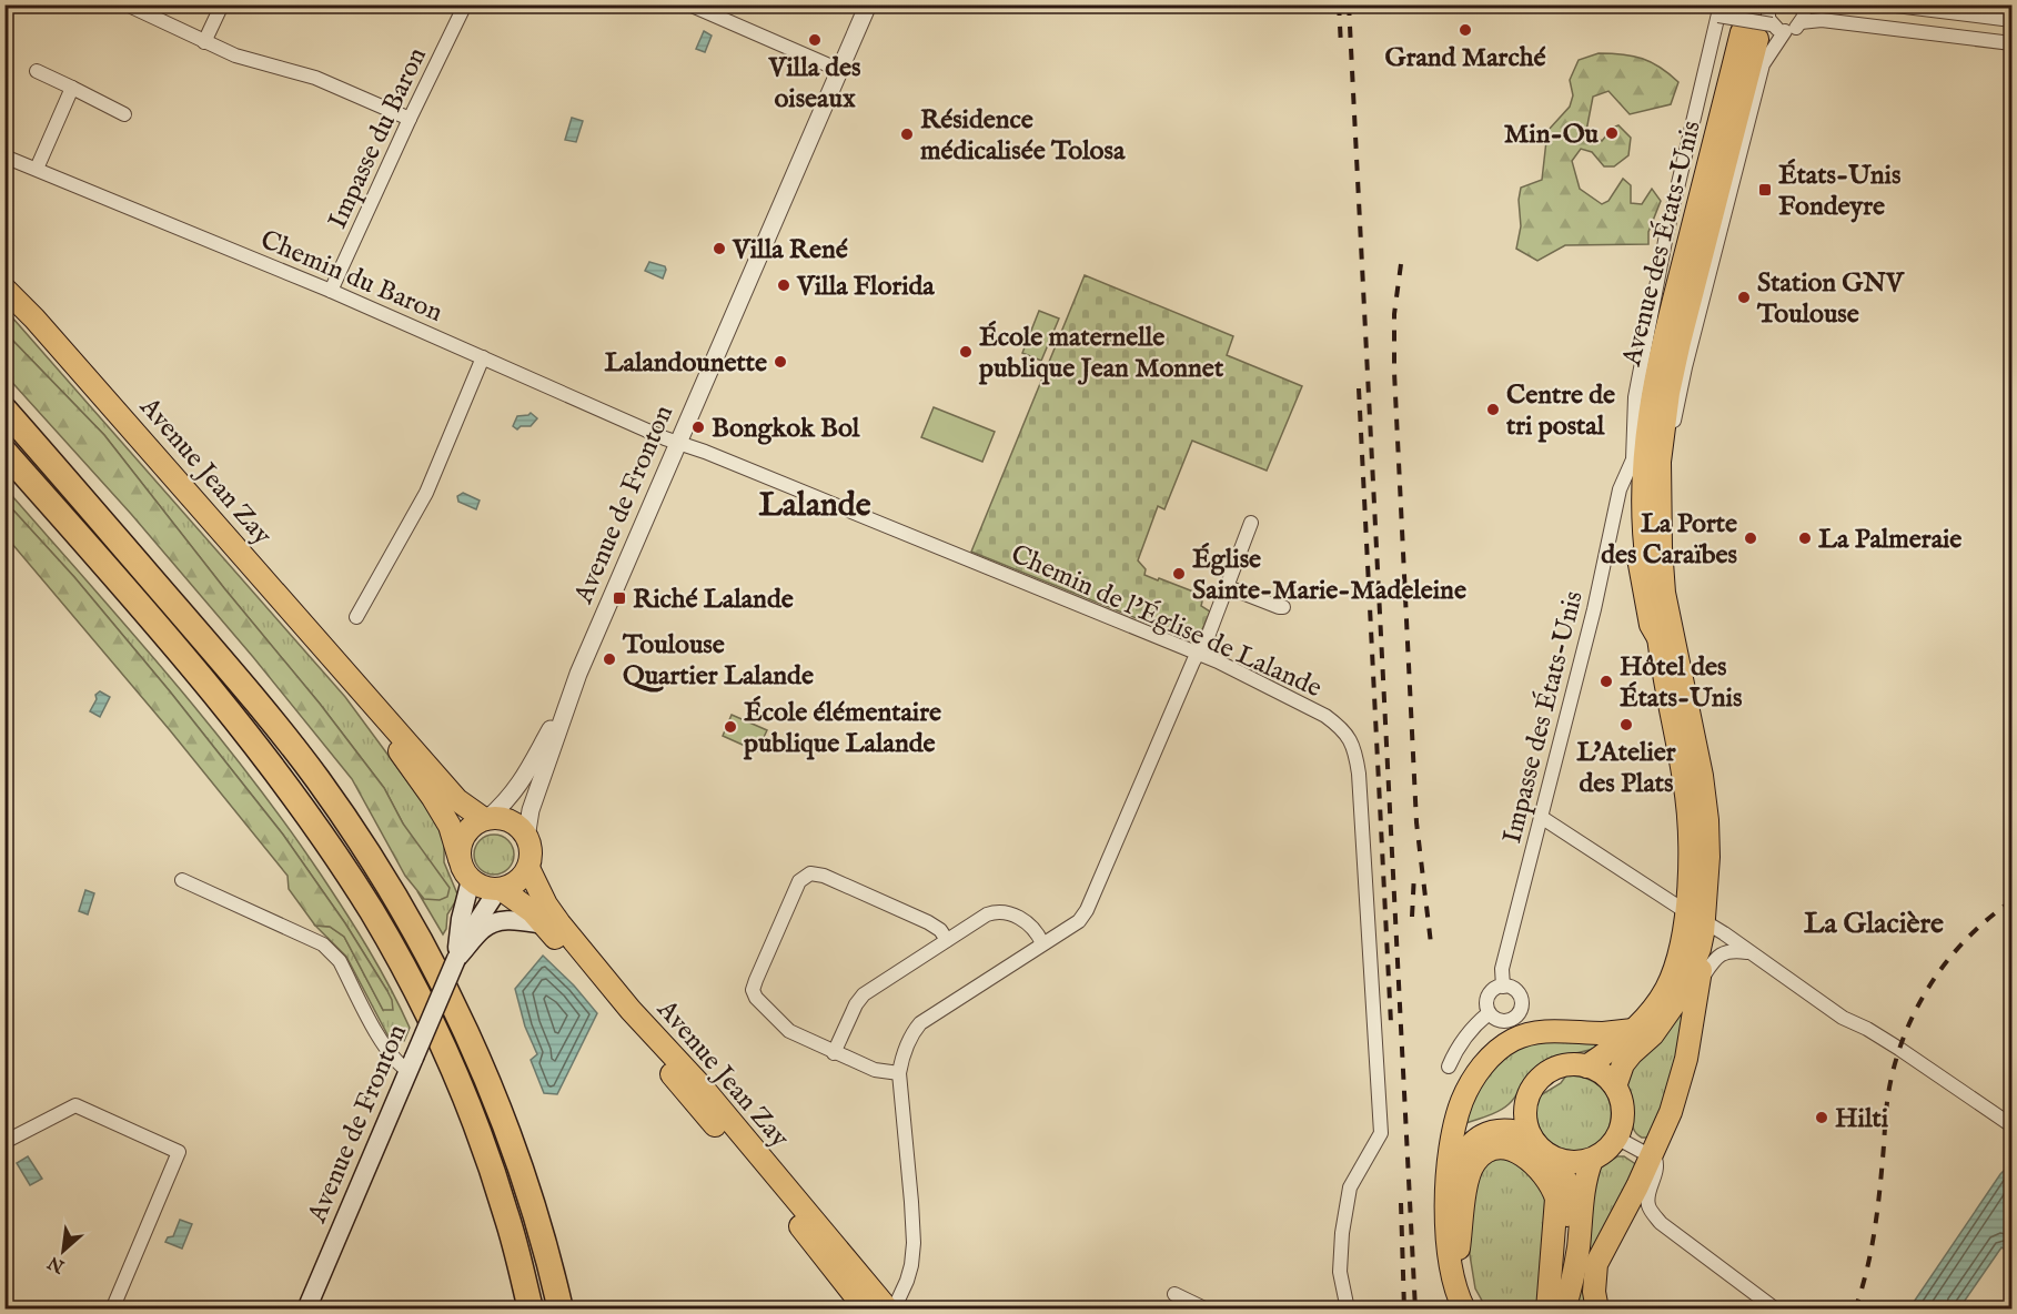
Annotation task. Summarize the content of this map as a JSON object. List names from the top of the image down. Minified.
{"streets":{"main road":["Avenue des États-Unis","Avenue Jean Zay","Avenue de Fronton"],"street":["Impasse du Baron","Chemin du Baron","Chemin de l'Église de Lalande","Impasse des États-Unis"]},"crossings":[["Impasse du Baron","Chemin du Baron"],["Avenue des États-Unis","Impasse des États-Unis"],["Chemin du Baron","Avenue de Fronton"],["Chemin du Baron","Chemin de l'Église de Lalande"],["Avenue Jean Zay","Avenue de Fronton"],["Avenue de Fronton","Chemin de l'Église de Lalande"]],"districts":["Lalande","La Glacière"],"places":{"other":["Grand Marché","Villa des oiseaux","Min-Ou","Résidence médicalisée Tolosa","Villa René","Villa Florida","Station GNV Toulouse","École maternelle publique Jean Monnet","Lalandounette","Centre de tri postal","Bongkok Bol","La Porte des Caraïbes","La Palmeraie","Église Sainte-Marie-Madeleine","Toulouse Quartier Lalande","Hôtel des États-Unis","L'Atelier des Plats","École élémentaire publique Lalande","Hilti"],"transit":["États-Unis Fondeyre","Riché Lalande"]},"north":"bottom left"}
